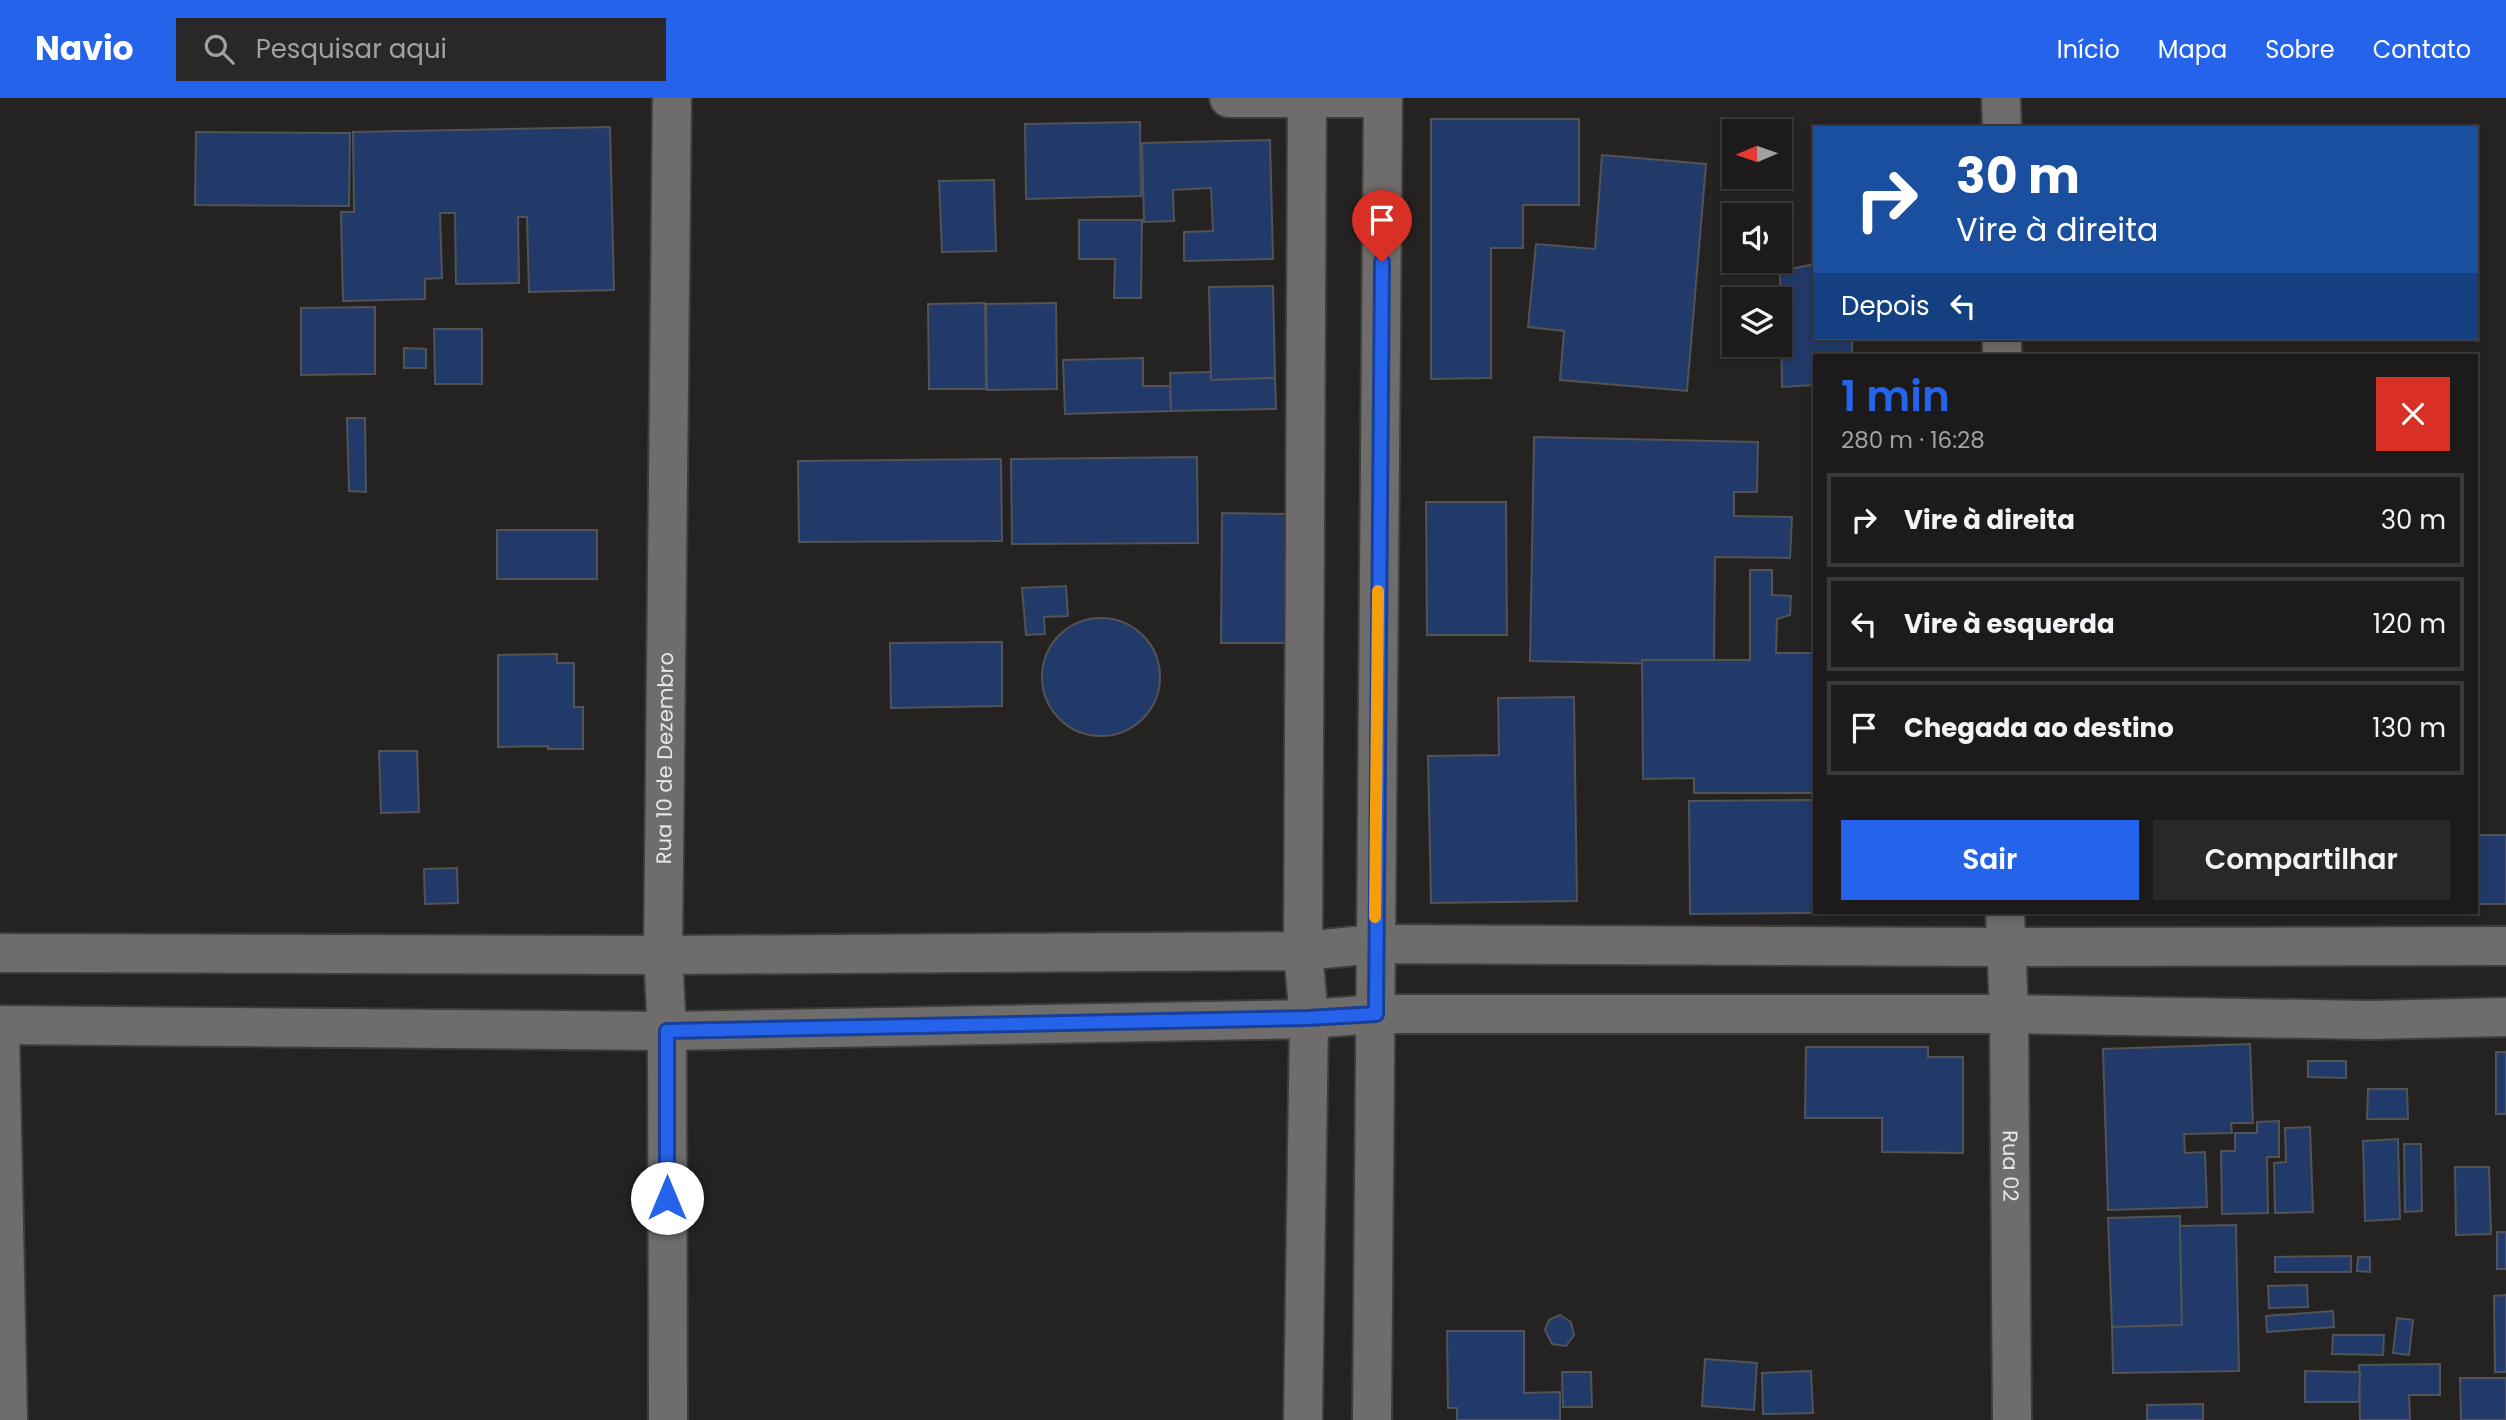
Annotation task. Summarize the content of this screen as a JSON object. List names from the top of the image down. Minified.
{"streets":{"street":["Rua 10 de Dezembro","Rua 02"]},"north":"left","page":{"header":"Navio","search":"Pesquisar aqui","nav":["Início","Mapa","Sobre","Contato"],"turn":["30 m","Vire à direita"],"then":"Depois","heading":["1 min","280 m · 16:28"],"list":[{"name":"Vire à direita","value":"30 m"},{"name":"Vire à esquerda","value":"120 m"},{"name":"Chegada ao destino","value":"130 m"}],"buttons":["Sair","Compartilhar"]}}
